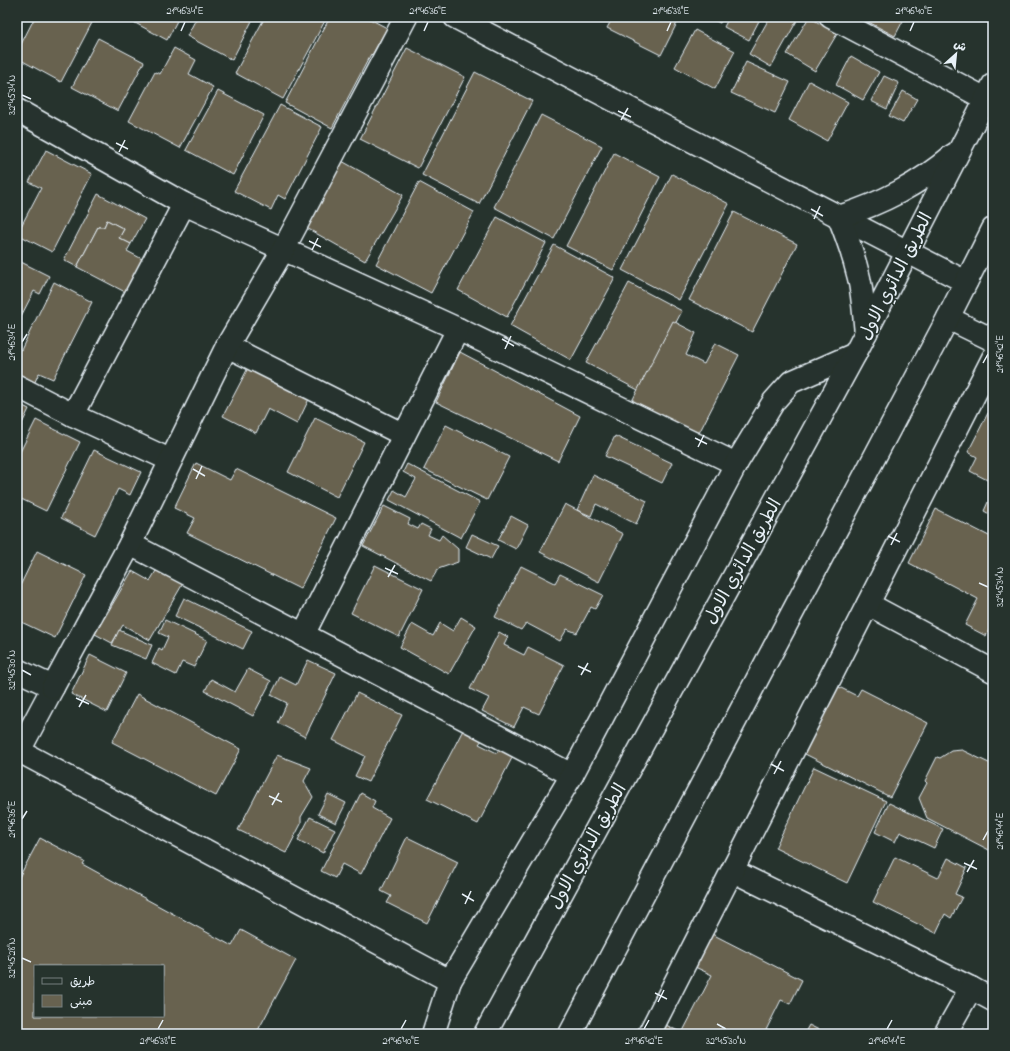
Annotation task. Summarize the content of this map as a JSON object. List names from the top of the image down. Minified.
{"streets":{"street":["الطريق الدائري الاول"]},"legend":["طريق","مبنى"],"north":"top right","coordinates":["21°46'34\"E","21°46'36\"E","21°46'38\"E","21°46'40\"E","32°45'34\"N","21°46'42\"E","32°45'30\"N","21°46'44\"E","32°45'28\"N"]}
